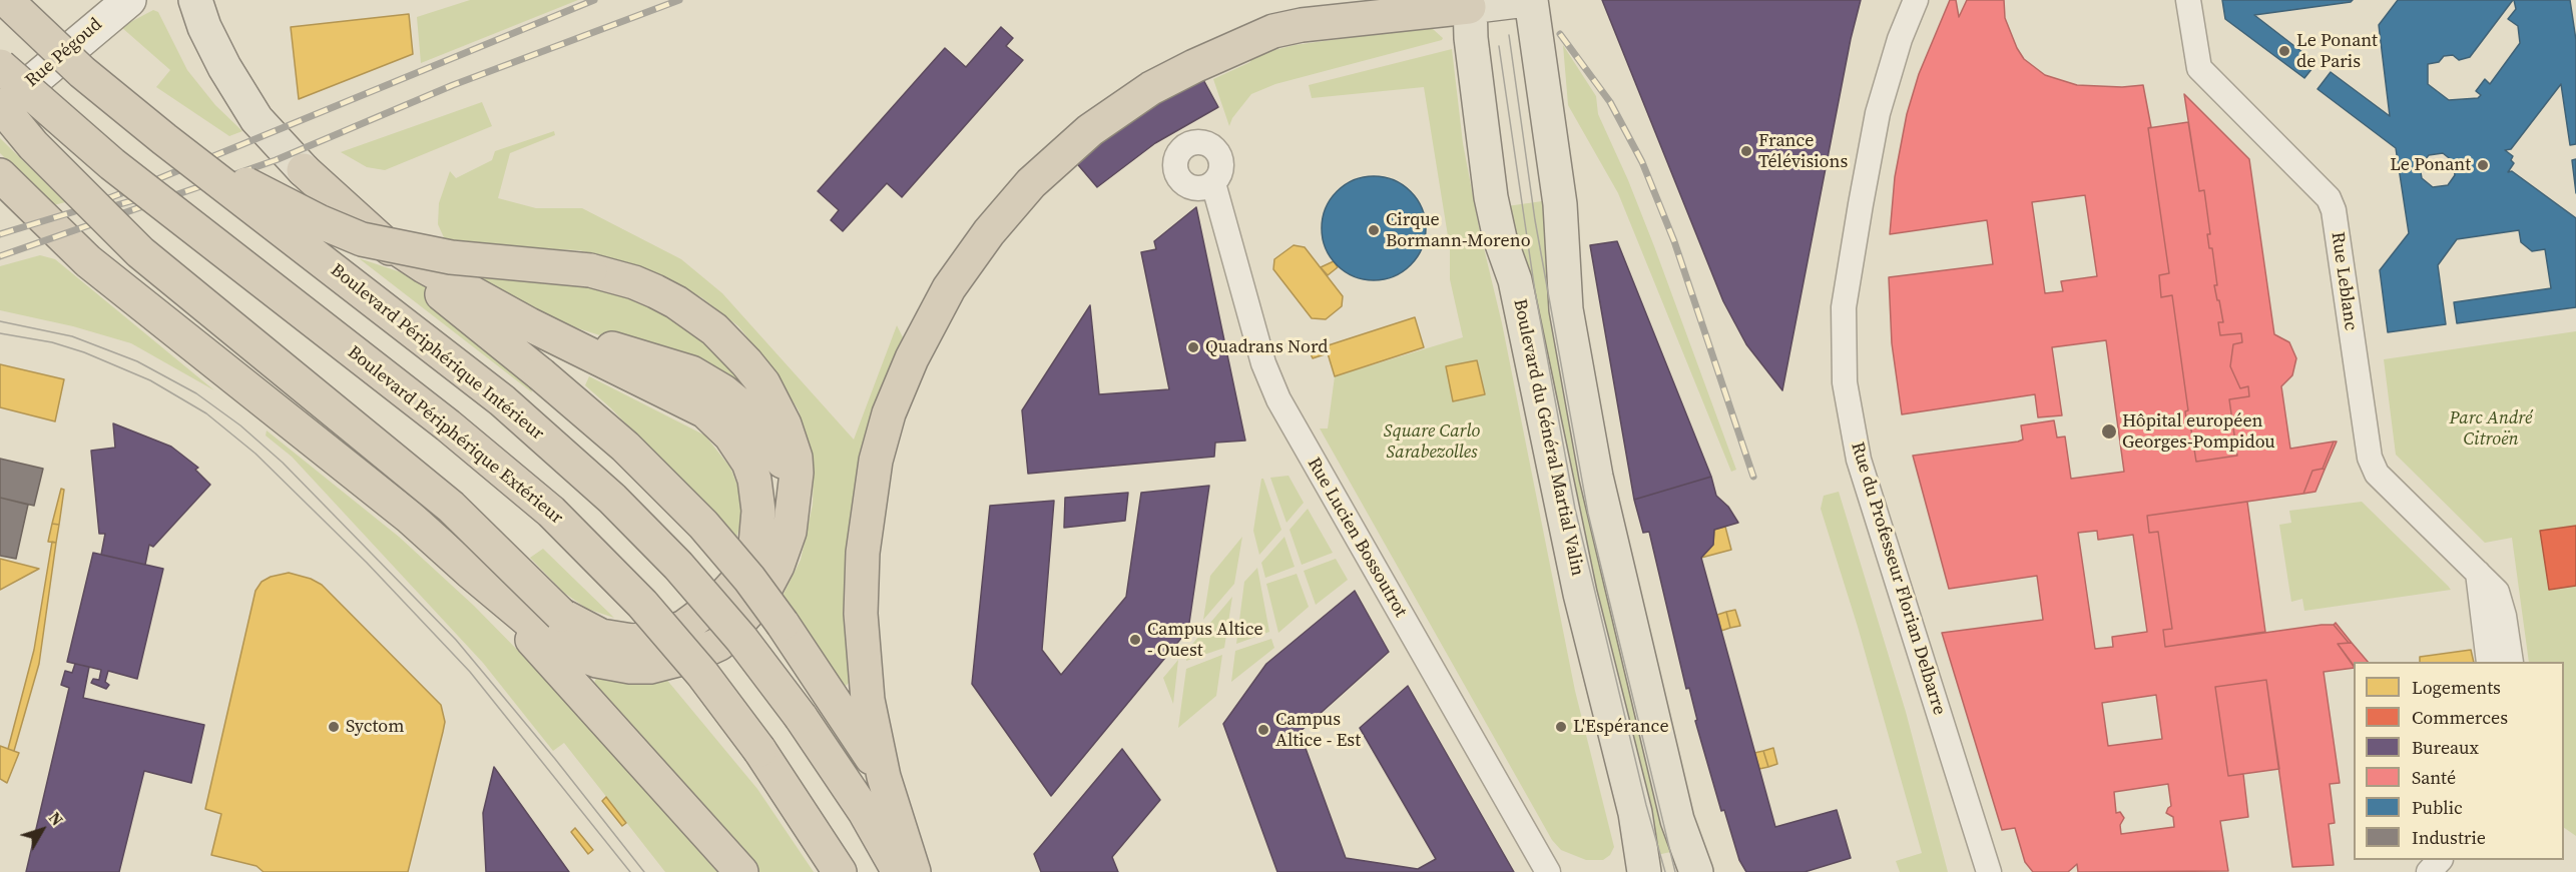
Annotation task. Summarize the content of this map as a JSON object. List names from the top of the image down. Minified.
{"streets":{"highway":["Boulevard Périphérique Intérieur","Boulevard Périphérique Extérieur"],"main road":["Rue Pégoud","Boulevard du Général Martial Valin"],"street":["Rue Leblanc","Rue Lucien Bossoutrot","Rue du Professeur Florian Delbarre"]},"parks":["Parc André Citroën","Square Carlo Sarabezolles"],"places":["Le Ponant de Paris","France Télévisions","Le Ponant","Cirque Bormann-Moreno","Quadrans Nord","Hôpital européen Georges-Pompidou","Campus Altice - Ouest","Syctom","L'Espérance","Campus Altice - Est"],"legend":["Logements","Commerces","Bureaux","Santé","Public","Industrie"],"north":"top right"}
